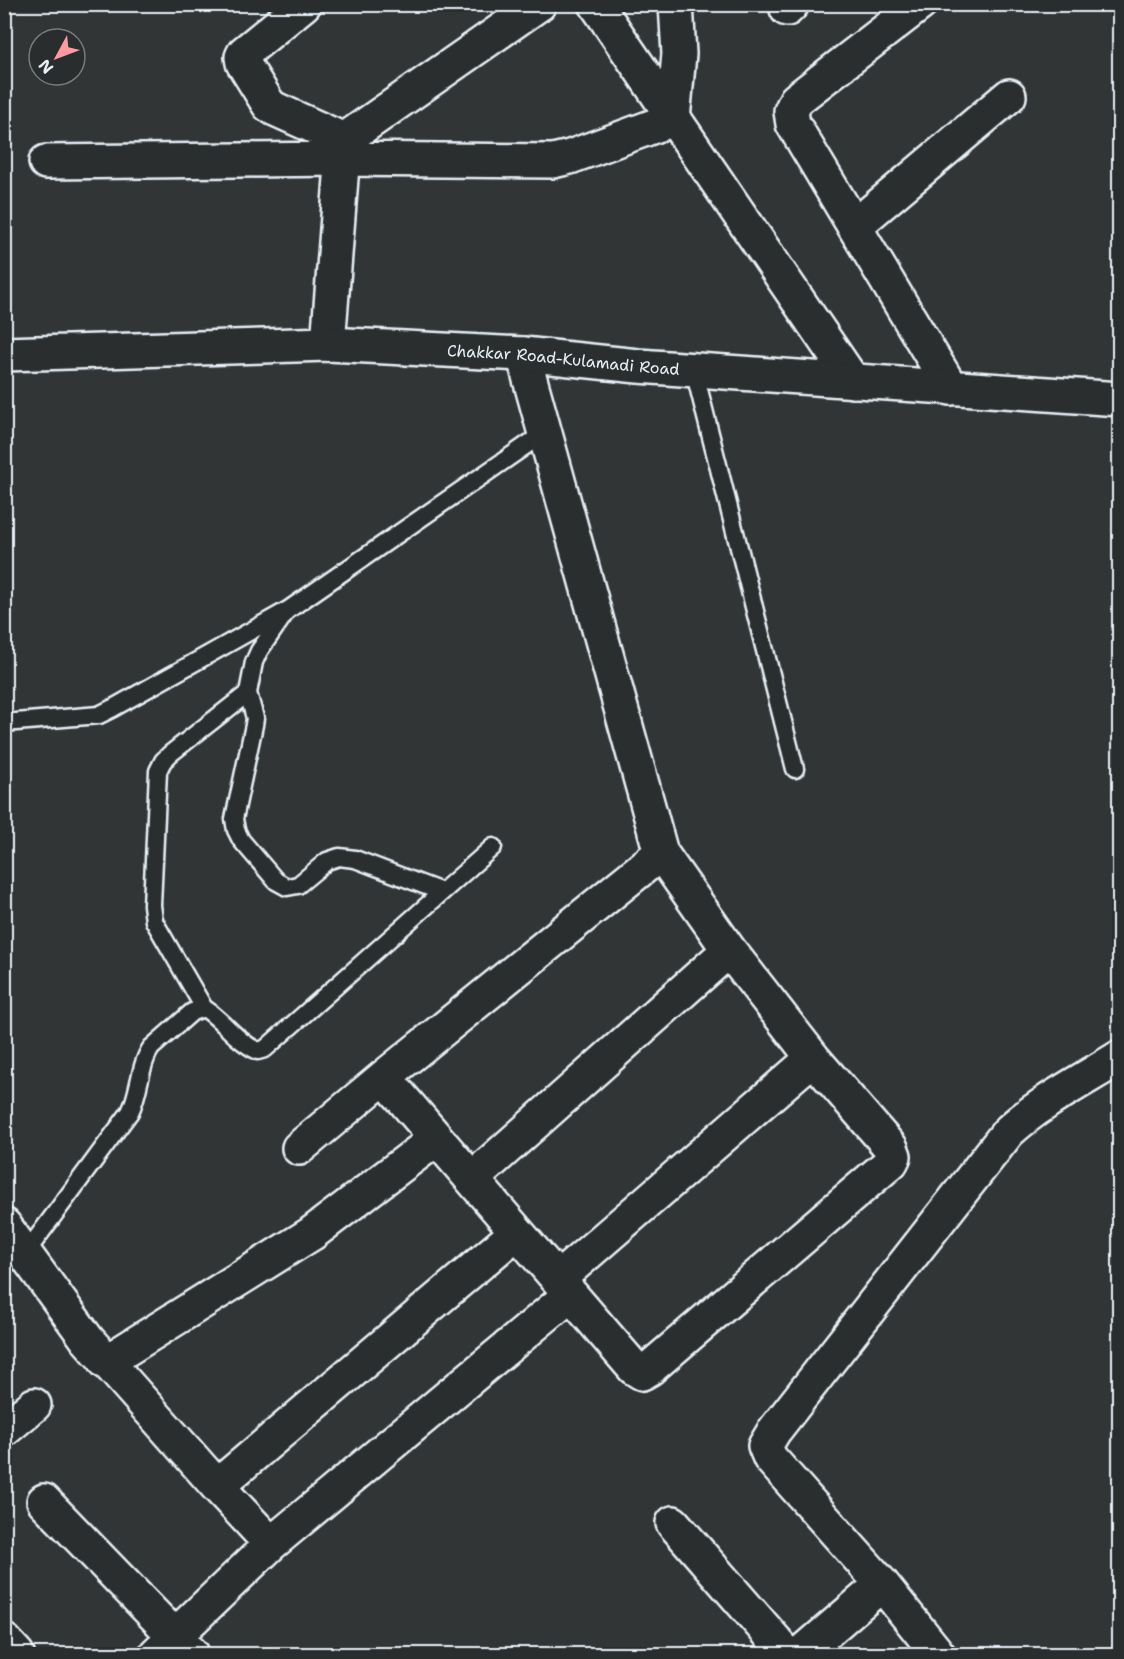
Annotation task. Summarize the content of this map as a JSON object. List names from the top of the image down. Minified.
{"streets":{"street":["Chakkar Road-Kulamadi Road"]},"north":"bottom left"}
